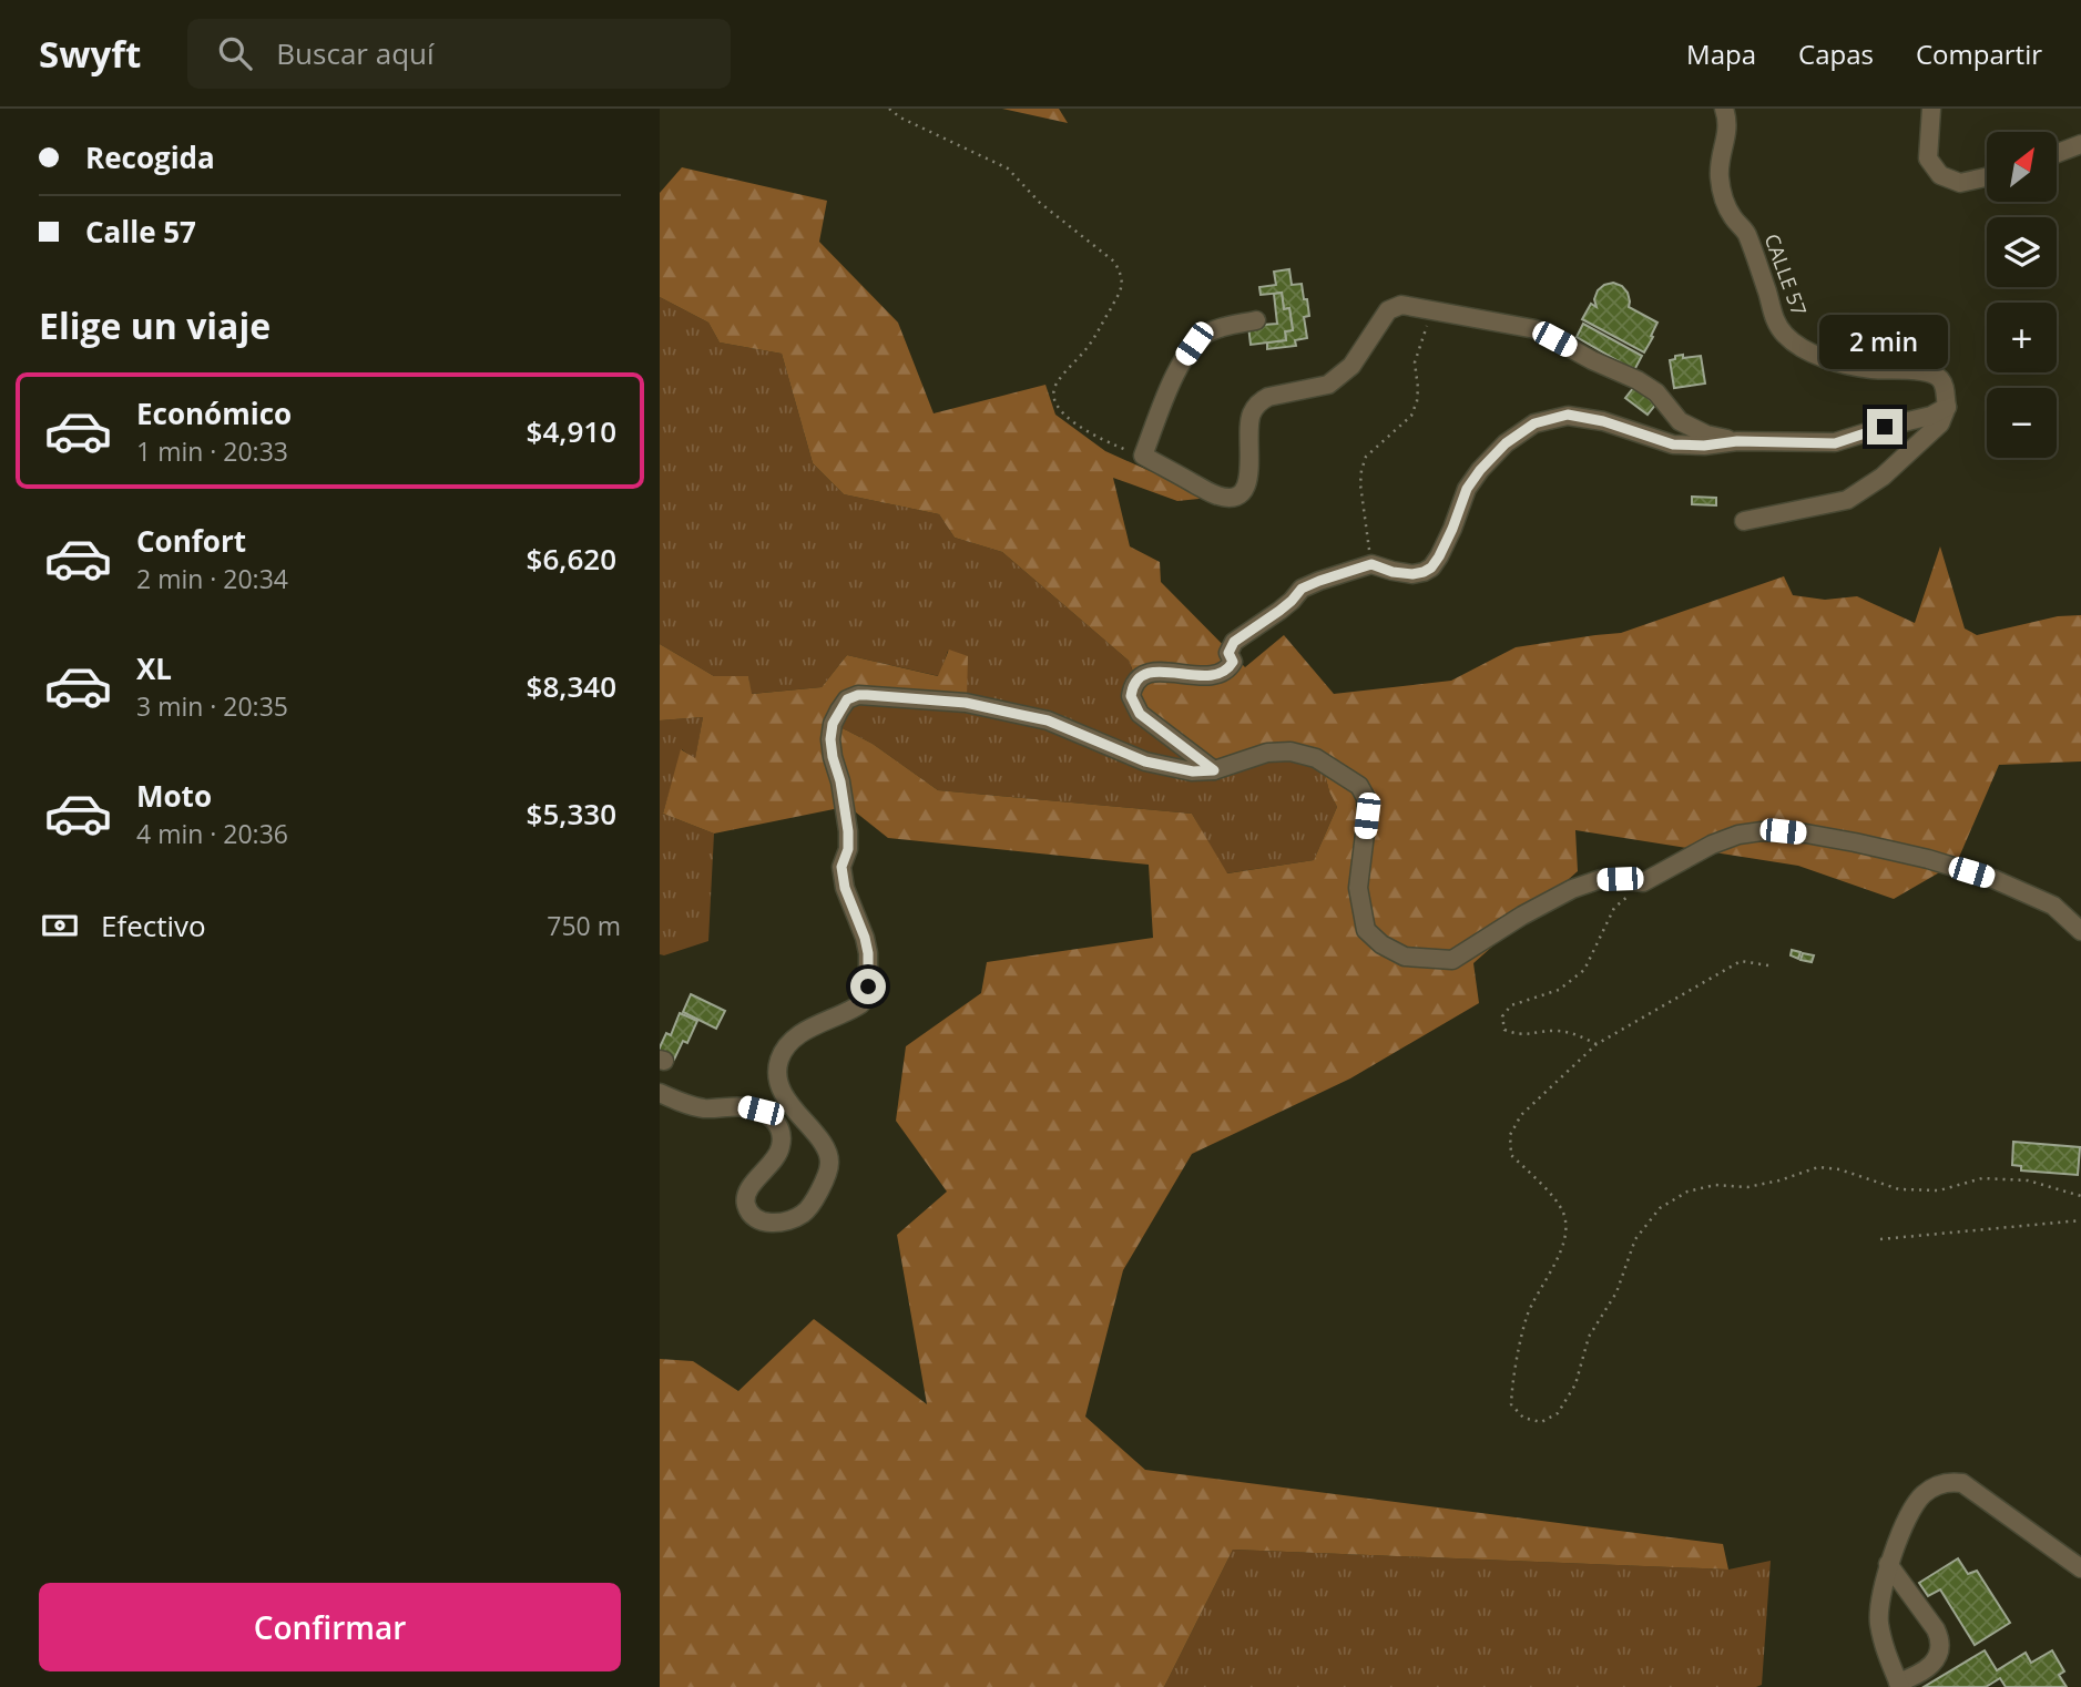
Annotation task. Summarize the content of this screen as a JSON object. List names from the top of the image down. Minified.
{"streets":{"street":["CALLE 57"]},"north":"top right","page":{"header":"Swyft","search":"Buscar aquí","nav":["Mapa","Capas","Compartir"],"banner":["Recogida","Calle 57"],"map_buttons":["+","−"],"heading":"Elige un viaje","bubble":"2 min","list":[{"name":"Económico","note":"1 min · 20:33","value":"$4,910"},{"name":"Confort","note":"2 min · 20:34","value":"$6,620"},{"name":"XL","note":"3 min · 20:35","value":"$8,340"},{"name":"Moto","note":"4 min · 20:36","value":"$5,330"}],"pay":["Efectivo","750 m"],"buttons":"Confirmar"}}
